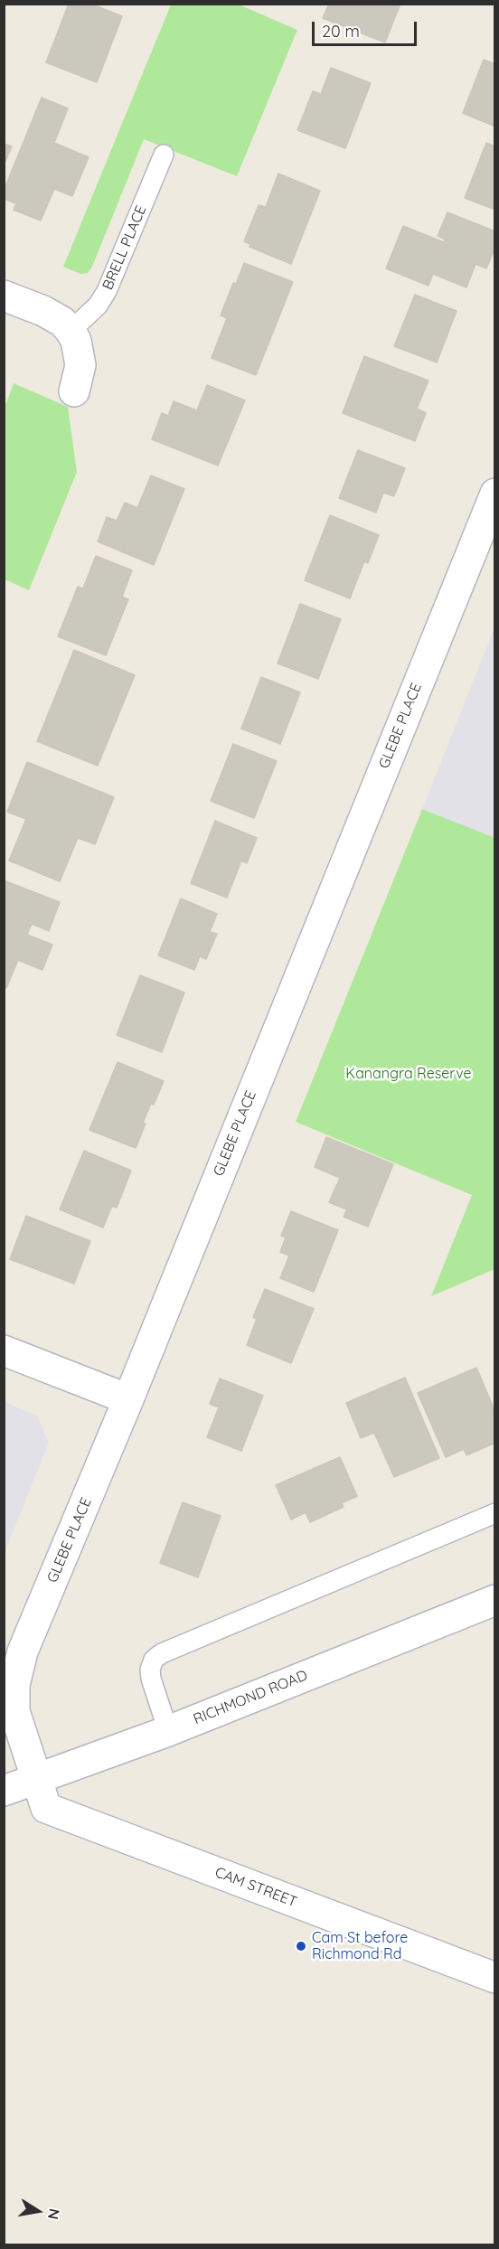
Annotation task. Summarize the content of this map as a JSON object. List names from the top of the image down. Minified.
{"streets":{"street":["GLEBE PLACE","RICHMOND ROAD","CAM STREET"],"lane":["BRELL PLACE"]},"crossings":[["GLEBE PLACE","RICHMOND ROAD"],["GLEBE PLACE","CAM STREET"],["RICHMOND ROAD","CAM STREET"]],"parks":["Kanangra Reserve"],"places":["Cam St before Richmond Rd"],"scale_bar":"20 m","north":"right"}
